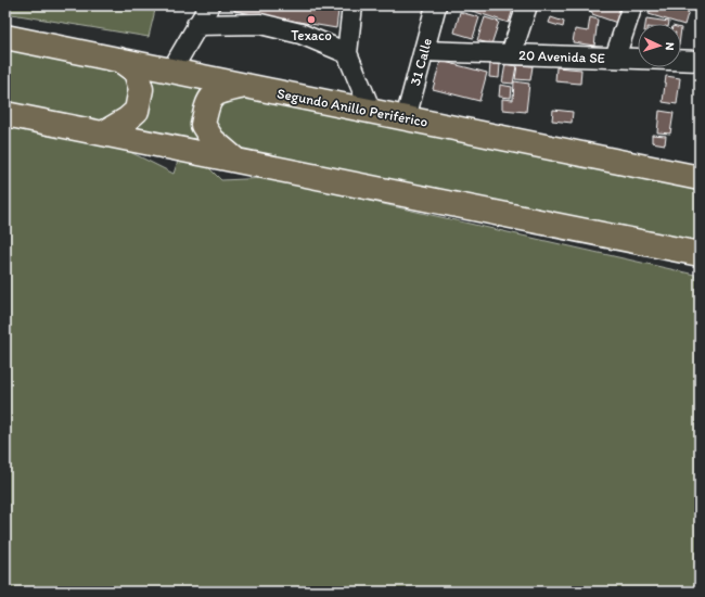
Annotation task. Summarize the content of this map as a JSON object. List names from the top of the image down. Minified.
{"streets":{"main road":["Segundo Anillo Periférico"],"street":["20 Avenida SE","31 Calle"]},"crossings":[["20 Avenida SE","31 Calle"],["31 Calle","Segundo Anillo Periférico"]],"places":["Texaco"],"north":"right"}
